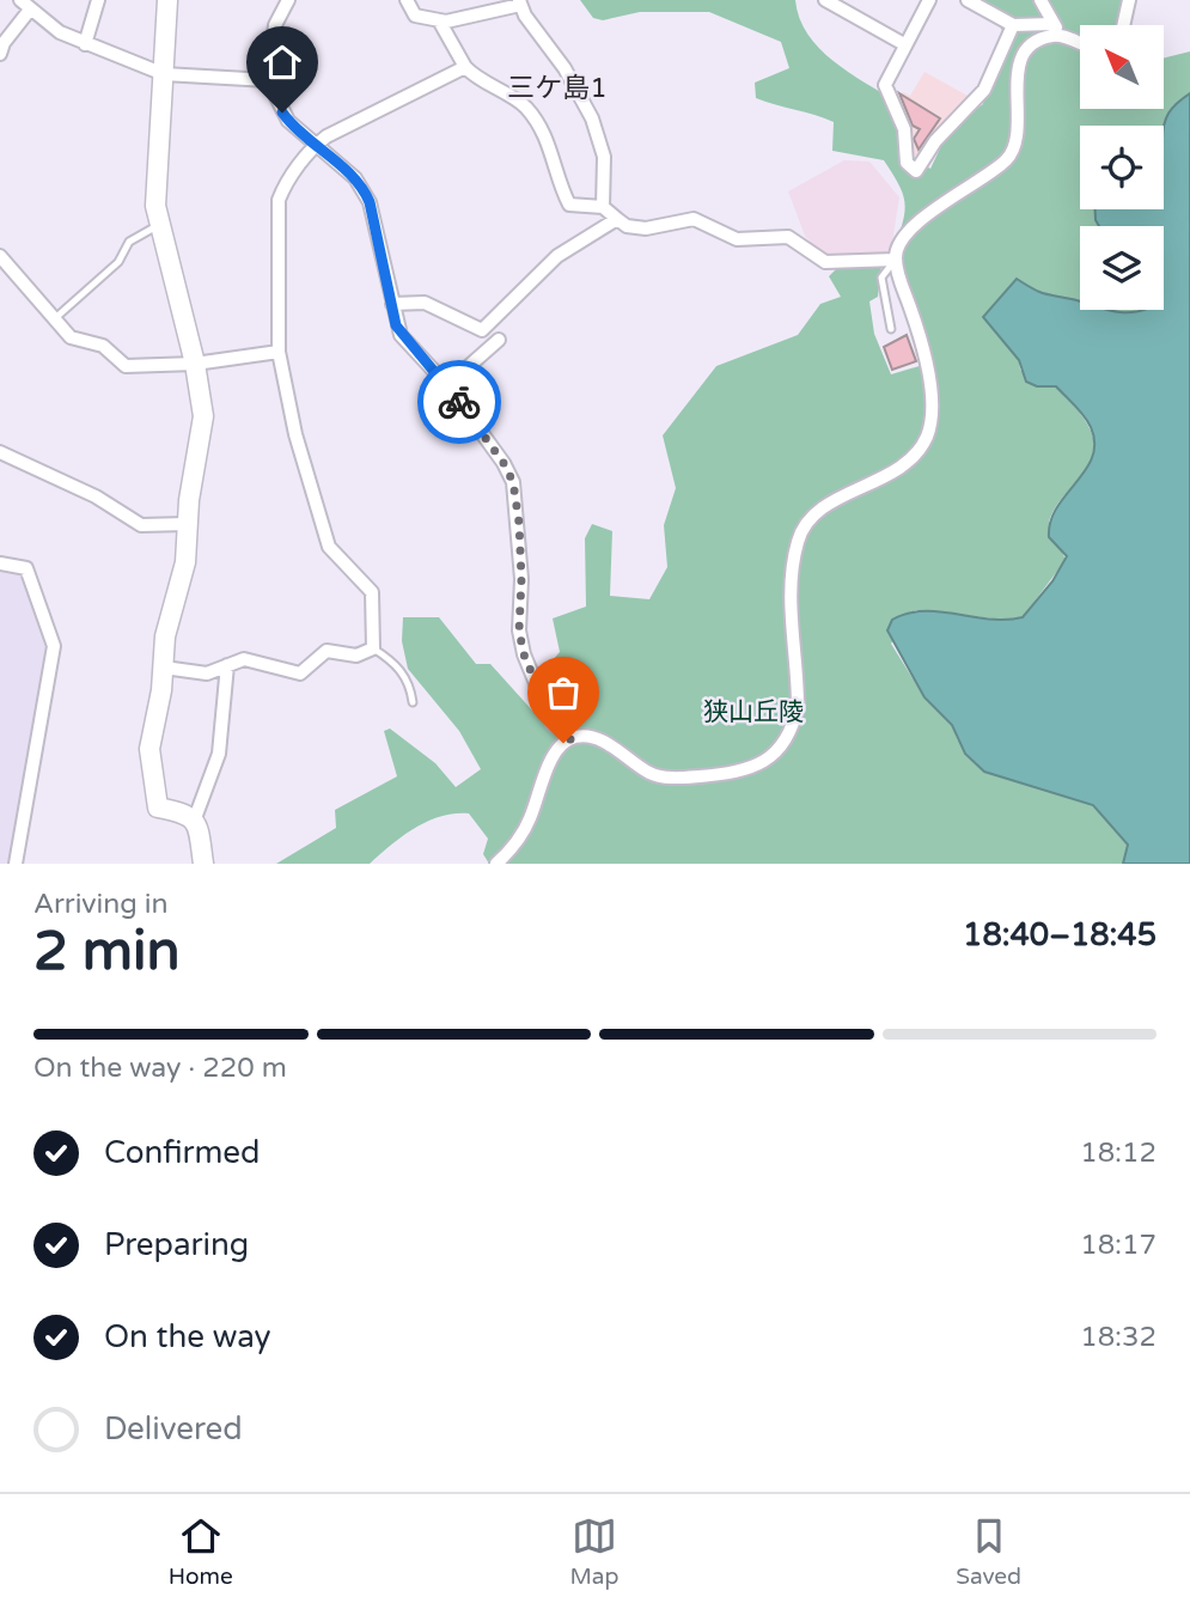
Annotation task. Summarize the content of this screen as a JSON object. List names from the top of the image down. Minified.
{"districts":["三ケ島1"],"parks":["狭山丘陵"],"north":"top left","page":{"heading":["2 min","Arriving in","18:40–18:45"],"bar":"On the way · 220 m","list":[["Confirmed","18:12"],["Preparing","18:17"],["On the way","18:32"],"Delivered"],"tabs":["Home","Map","Saved"]}}
